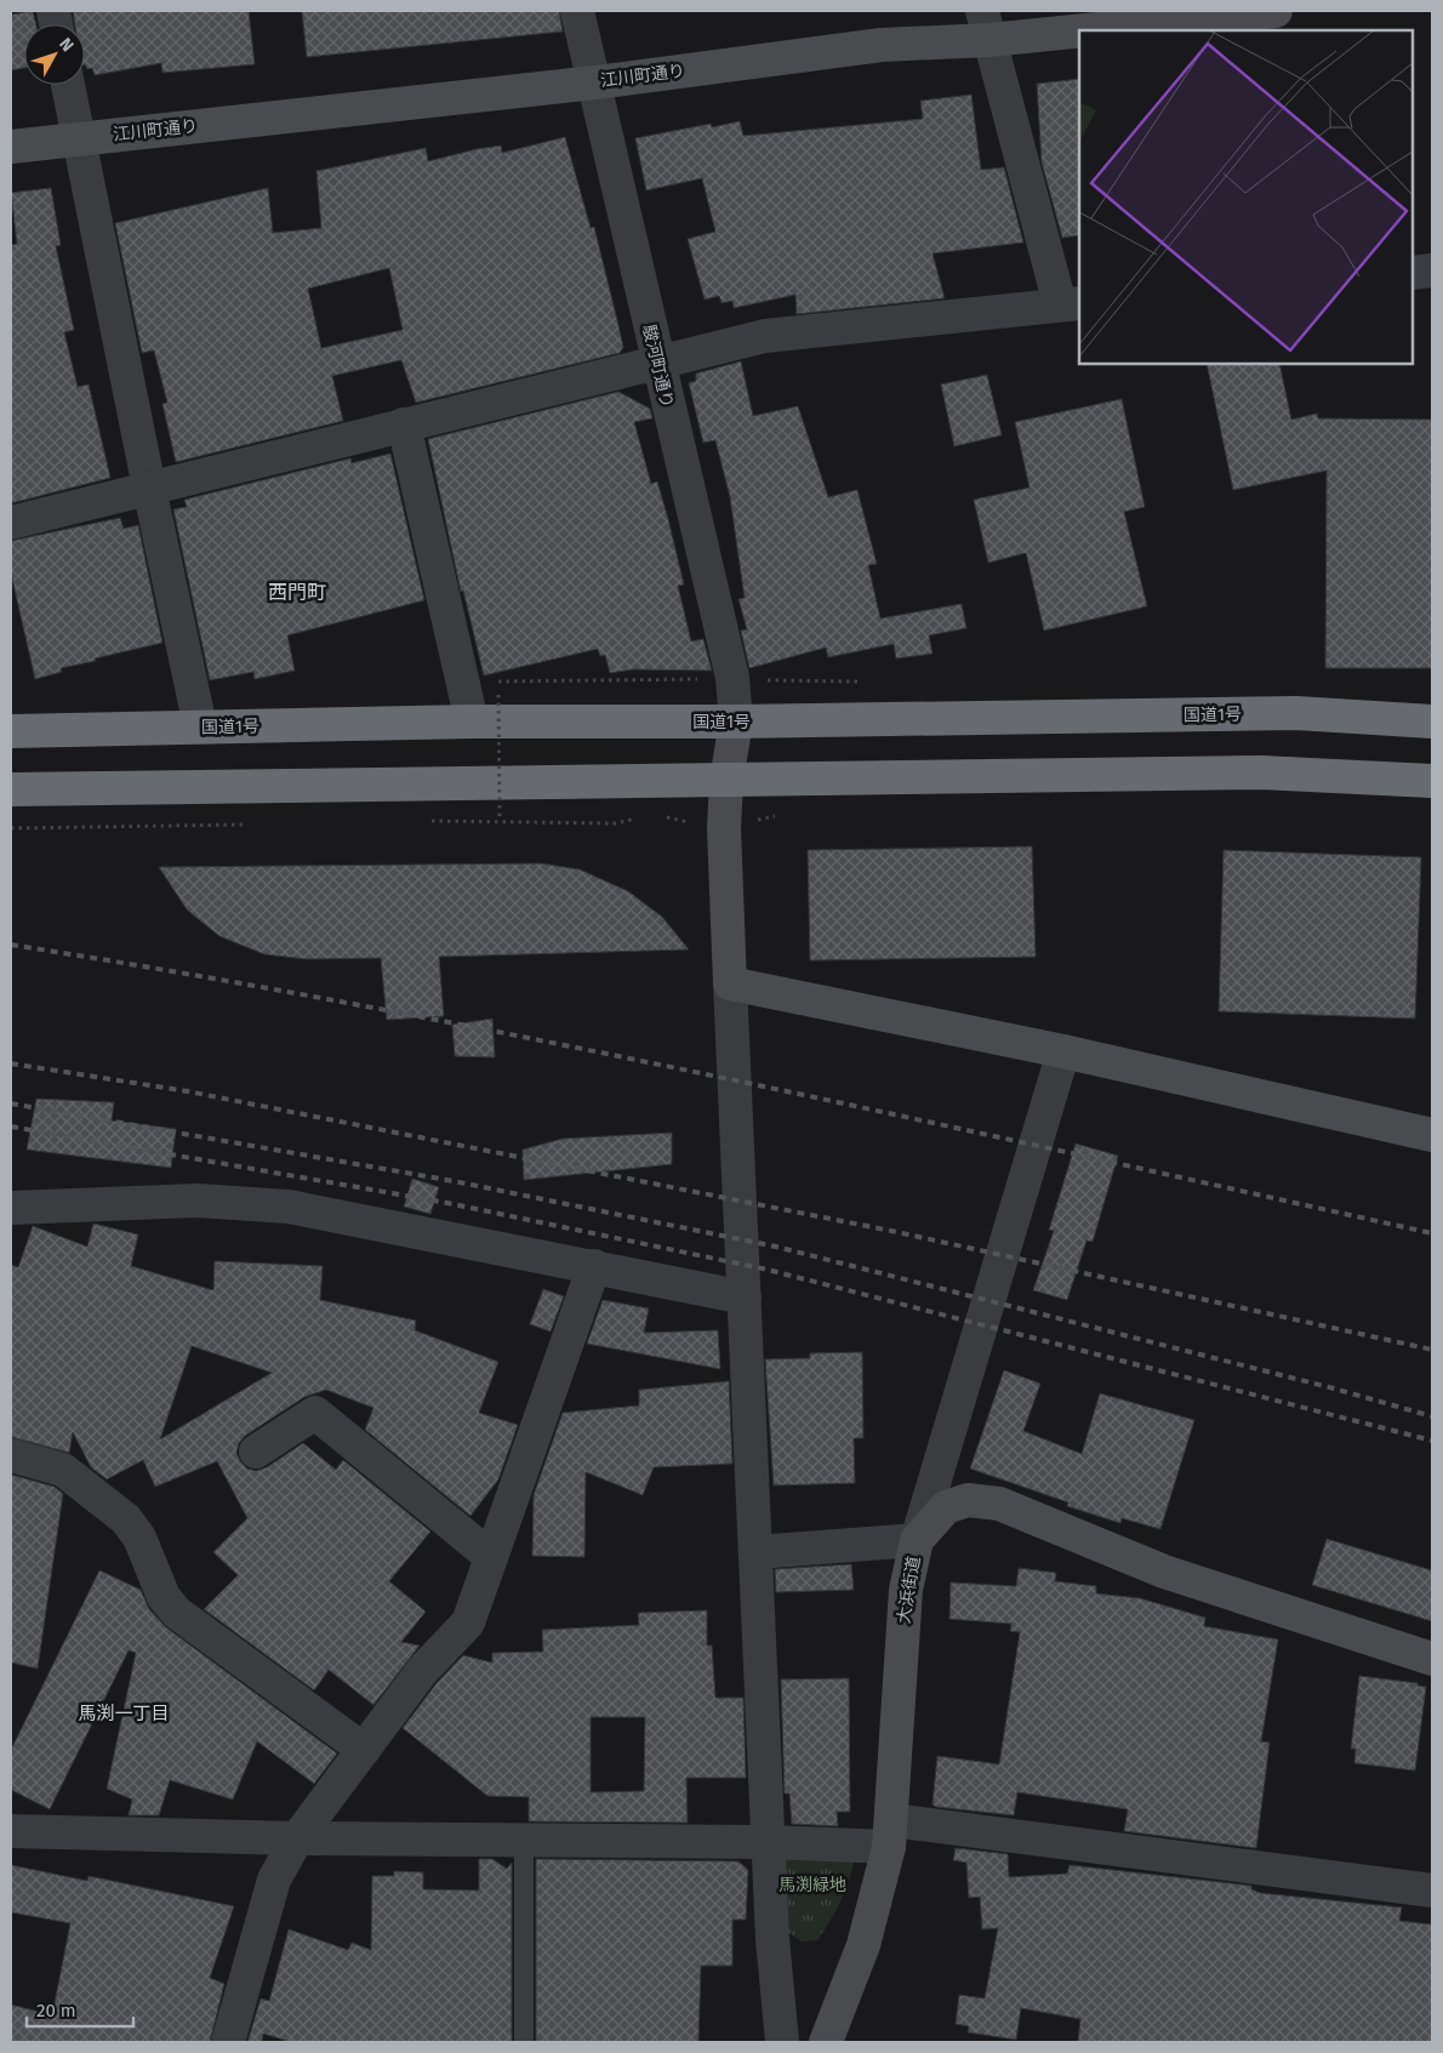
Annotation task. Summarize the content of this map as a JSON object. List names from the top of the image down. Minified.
{"streets":{"highway":["国道1号"],"street":["江川町通り","駿河町通り","大浜街道"]},"crossings":[["江川町通り","駿河町通り"],["駿河町通り","国道1号"]],"districts":["西門町","馬渕一丁目"],"parks":["馬渕緑地"],"scale_bar":"20 m","north":"top right"}
